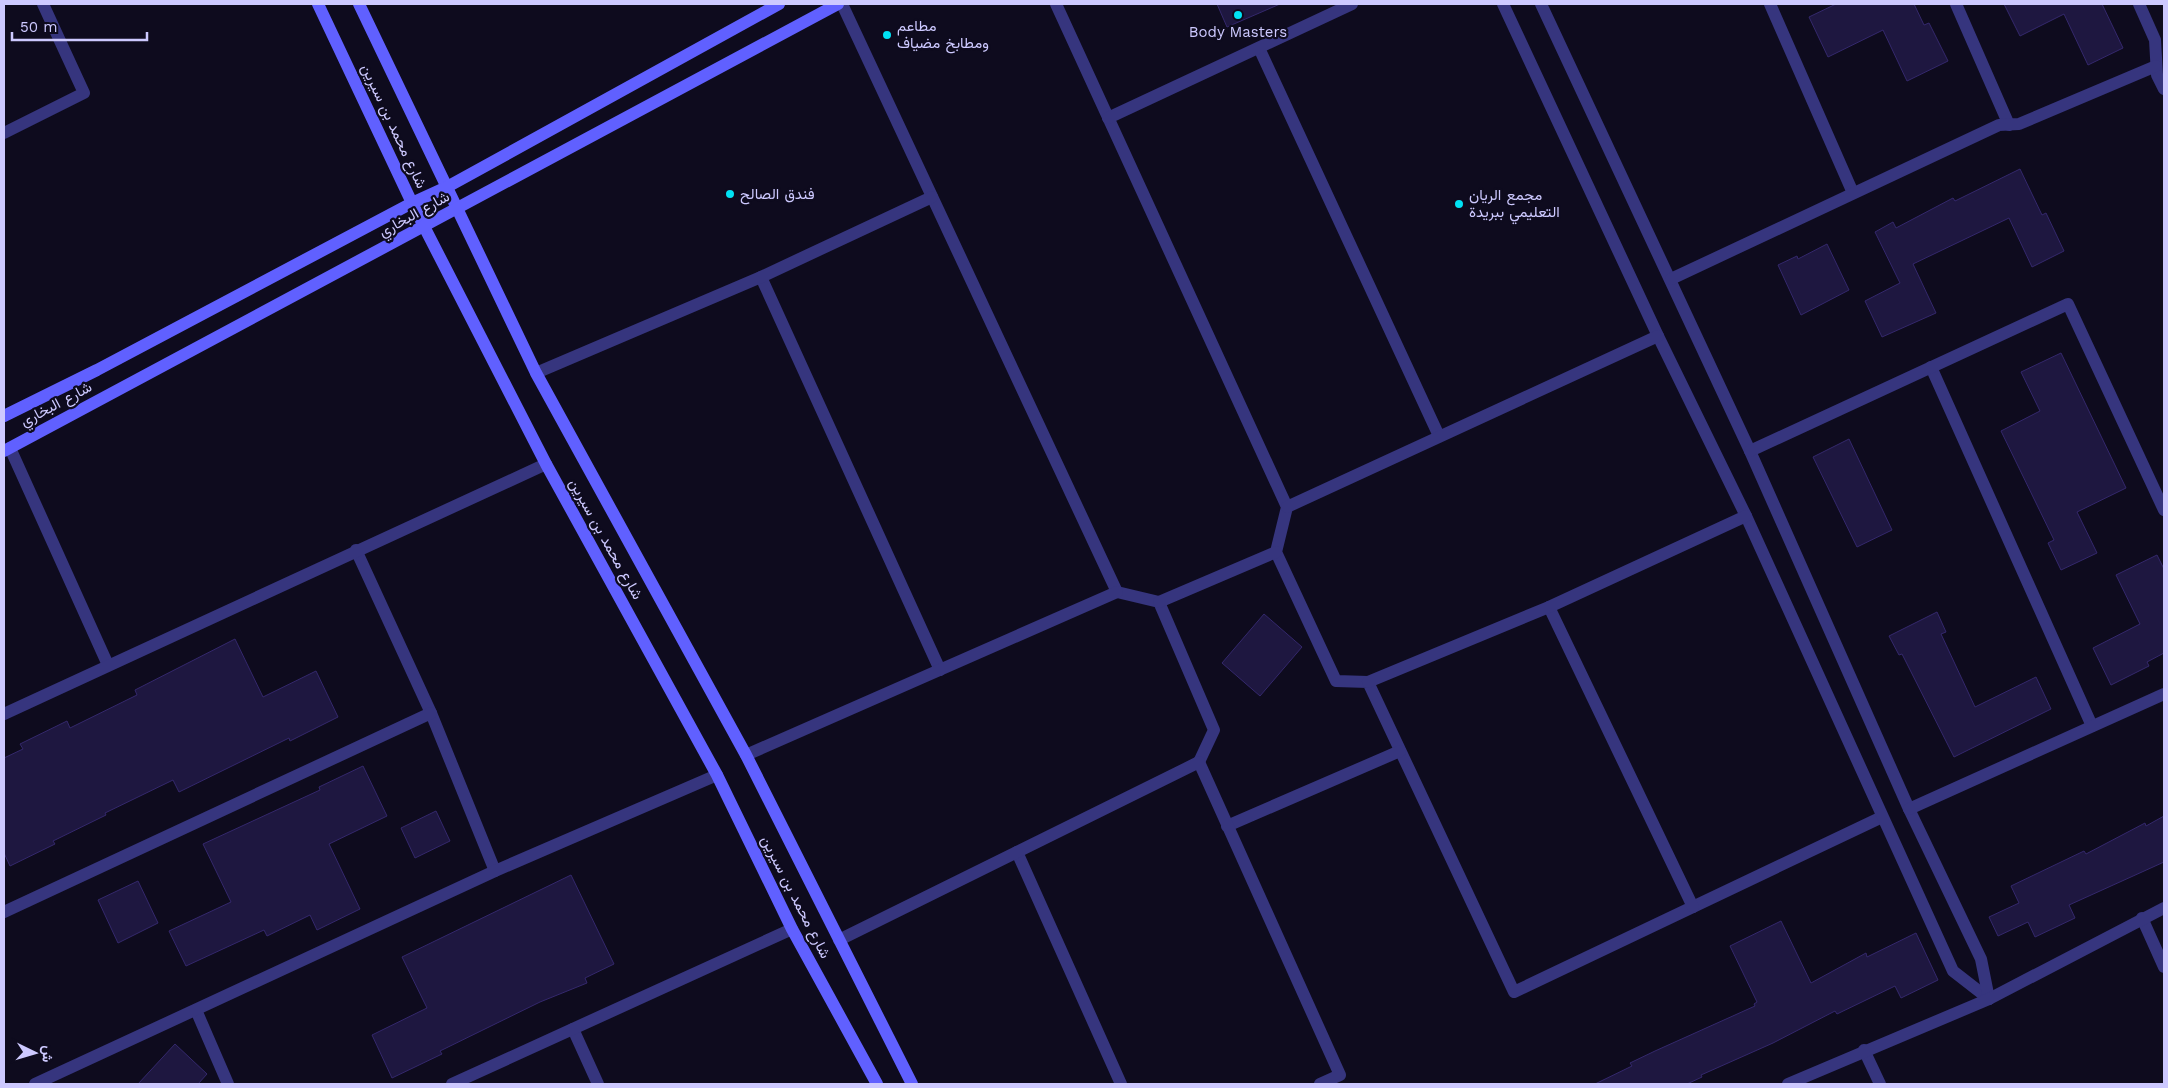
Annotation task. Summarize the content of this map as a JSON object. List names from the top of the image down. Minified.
{"streets":{"street":["شارع محمد بن سيرين","شارع البخاري"]},"crossings":[["شارع محمد بن سيرين","شارع البخاري"]],"places":["Body Masters","مطاعم ومطابخ مضياف","فندق الصالح","مجمع الريان التعليمي ببريدة"],"scale_bar":"50 m","north":"right"}
